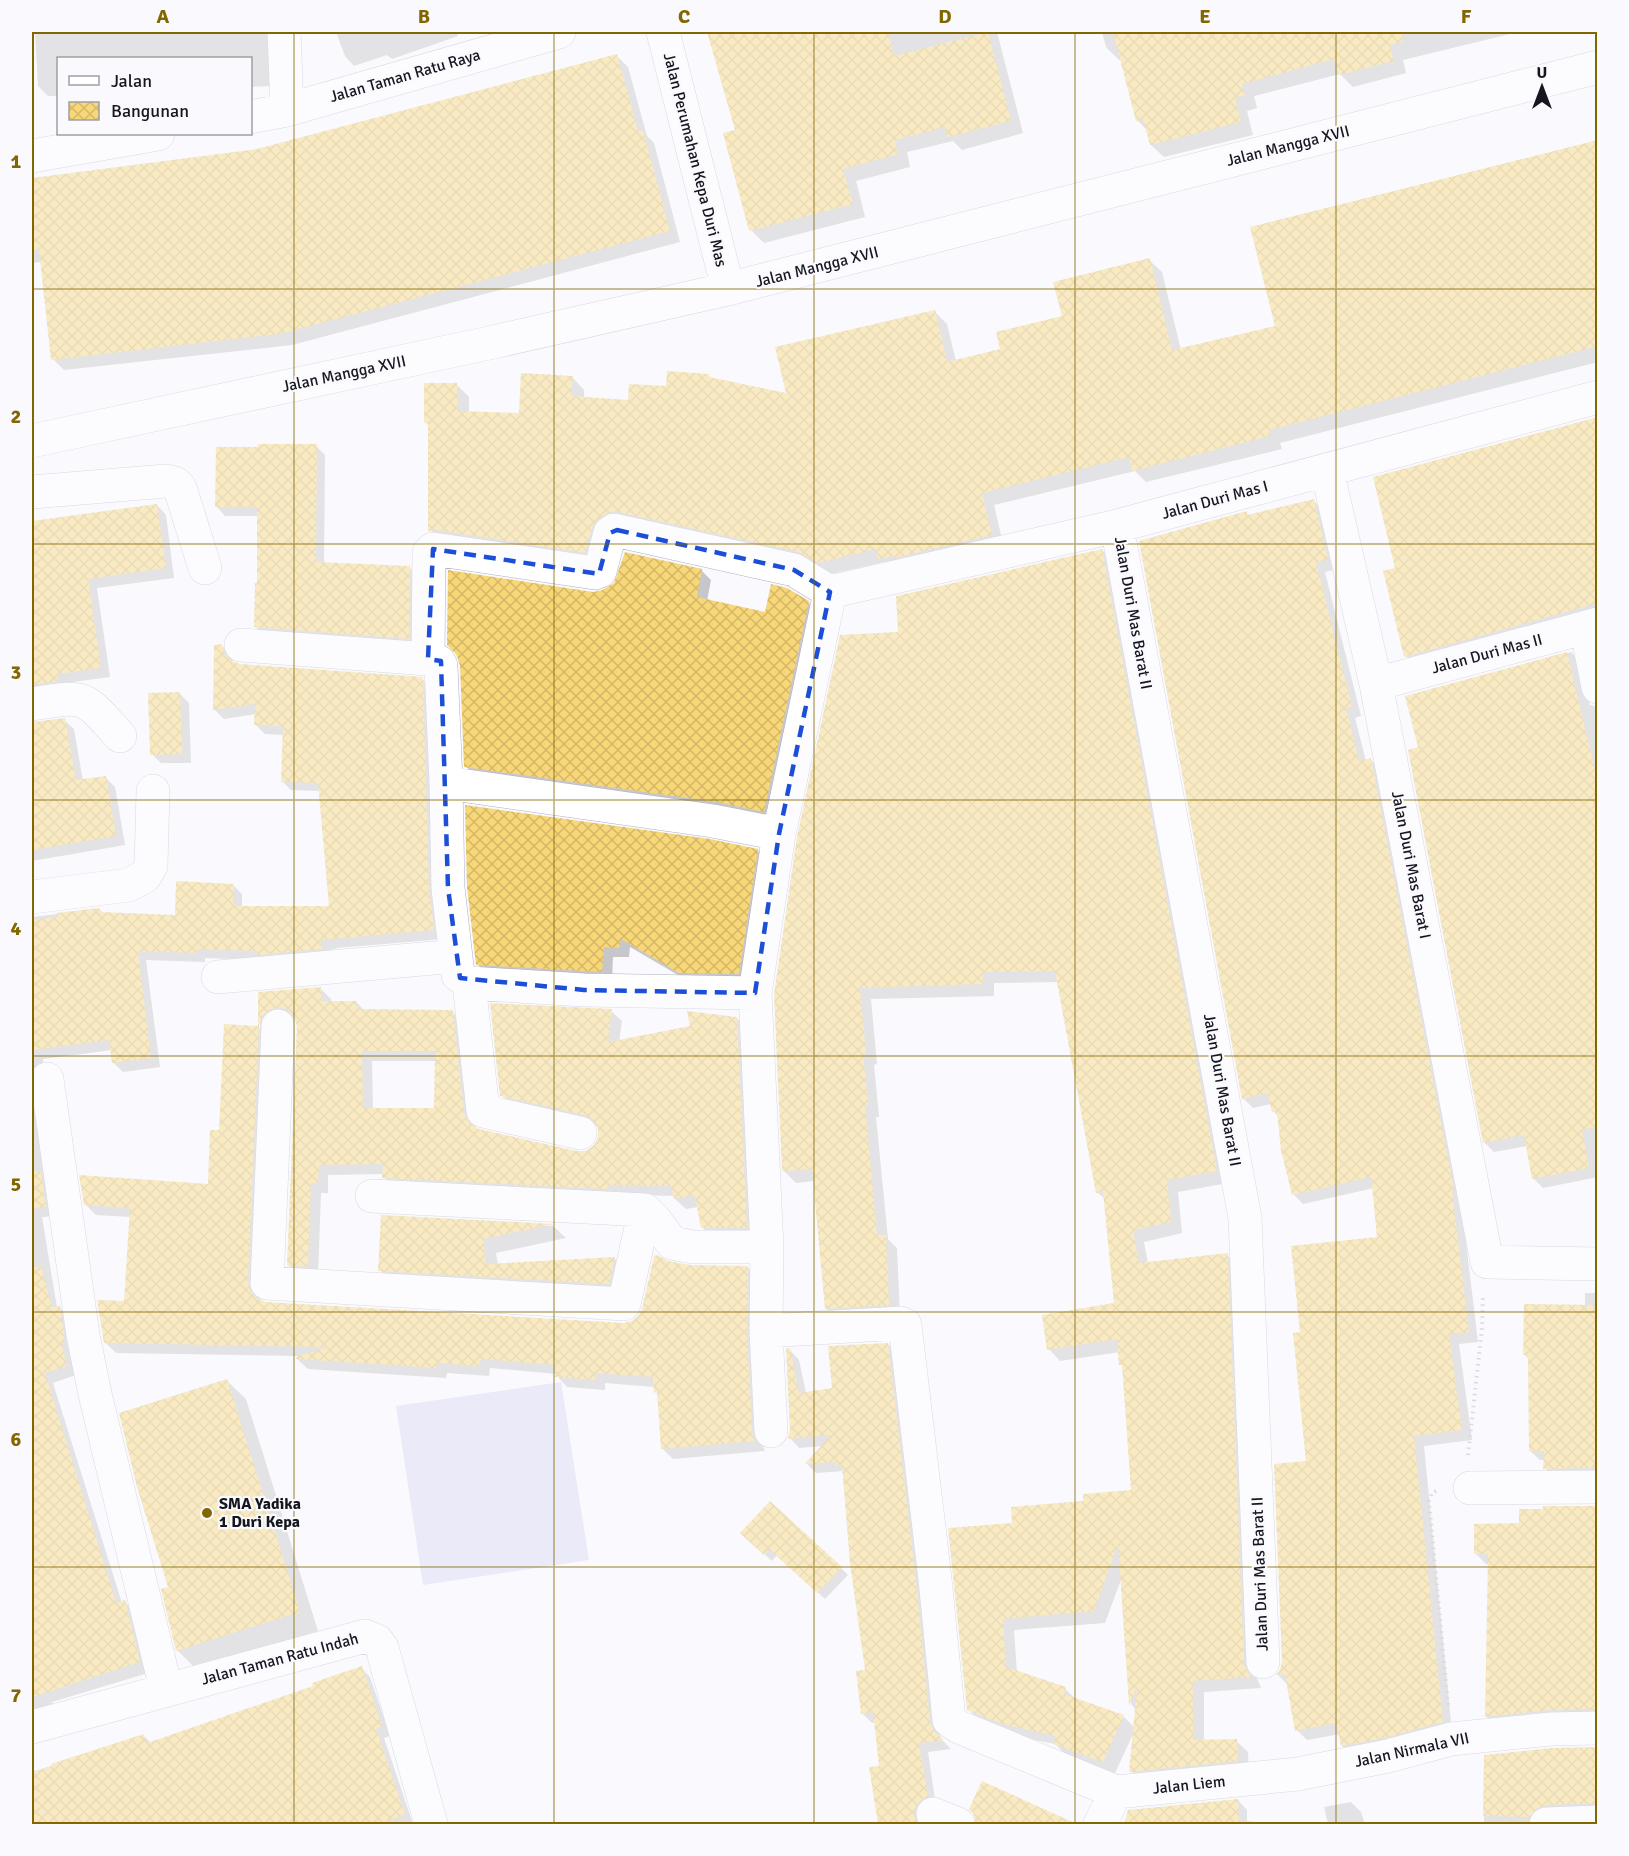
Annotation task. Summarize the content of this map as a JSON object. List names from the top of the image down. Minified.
{"streets":{"street":["Jalan Taman Ratu Raya","Jalan Mangga XVII","Jalan Perumahan Kepa Duri Mas","Jalan Duri Mas I","Jalan Duri Mas Barat II","Jalan Duri Mas II","Jalan Duri Mas Barat I","Jalan Taman Ratu Indah","Jalan Nirmala VII","Jalan Liem"]},"crossings":[["Jalan Mangga XVII","Jalan Perumahan Kepa Duri Mas"],["Jalan Duri Mas I","Jalan Duri Mas Barat II"],["Jalan Duri Mas I","Jalan Duri Mas Barat I"],["Jalan Duri Mas II","Jalan Duri Mas Barat I"],["Jalan Nirmala VII","Jalan Liem"]],"places":["SMA Yadika 1 Duri Kepa"],"legend":["Jalan","Bangunan"],"north":"top","grid":{"columns":["A","B","C","D","E","F"],"rows":["1","2","3","4","5","6","7"]}}
